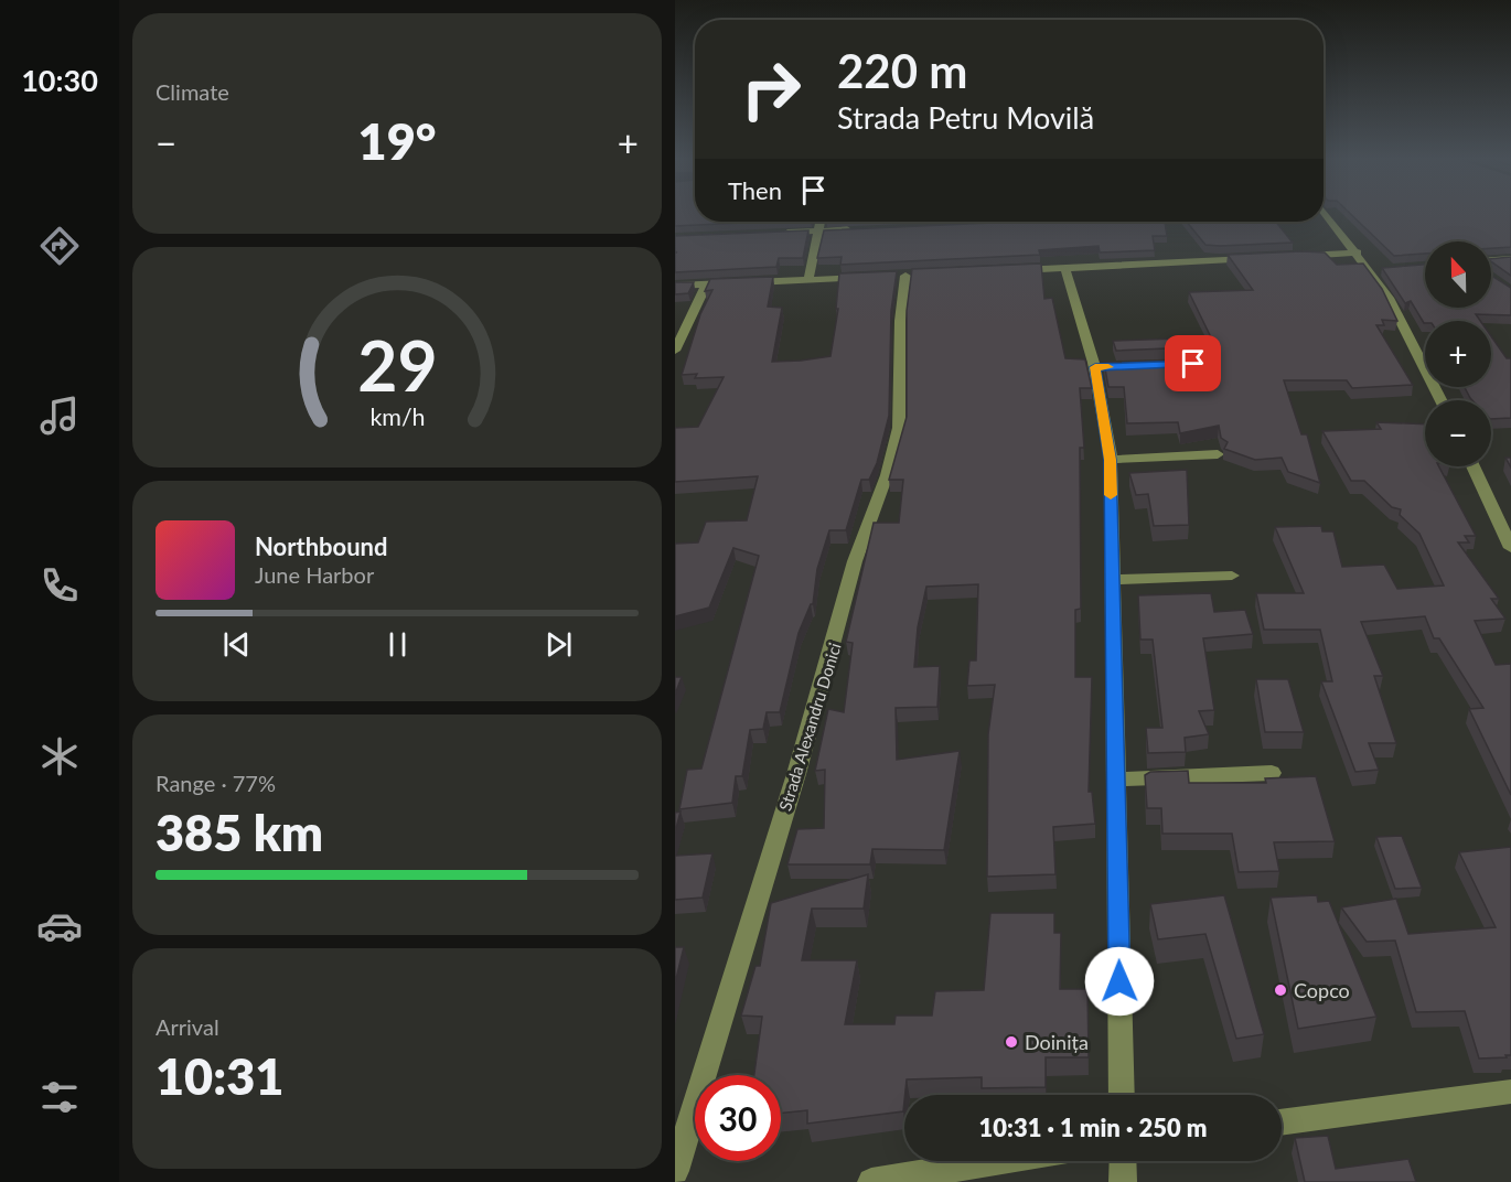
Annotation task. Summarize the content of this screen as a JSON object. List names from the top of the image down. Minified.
{"streets":{"street":["Strada Alexandru Donici"]},"places":["Copco","Doinița"],"north":"top","page":{"tabs":"10:30","tile":["Climate",["Range · 77%","385 km"],["Arrival","10:31"]],"turn":["220 m","Strada Petru Movilă"],"heat":["−","19°","+"],"then":"Then","map_buttons":["+","−"],"song":["Northbound","June Harbor"],"limit":"30","trip":"10:31 · 1 min · 250 m","gauge":["29","km/h"]}}
